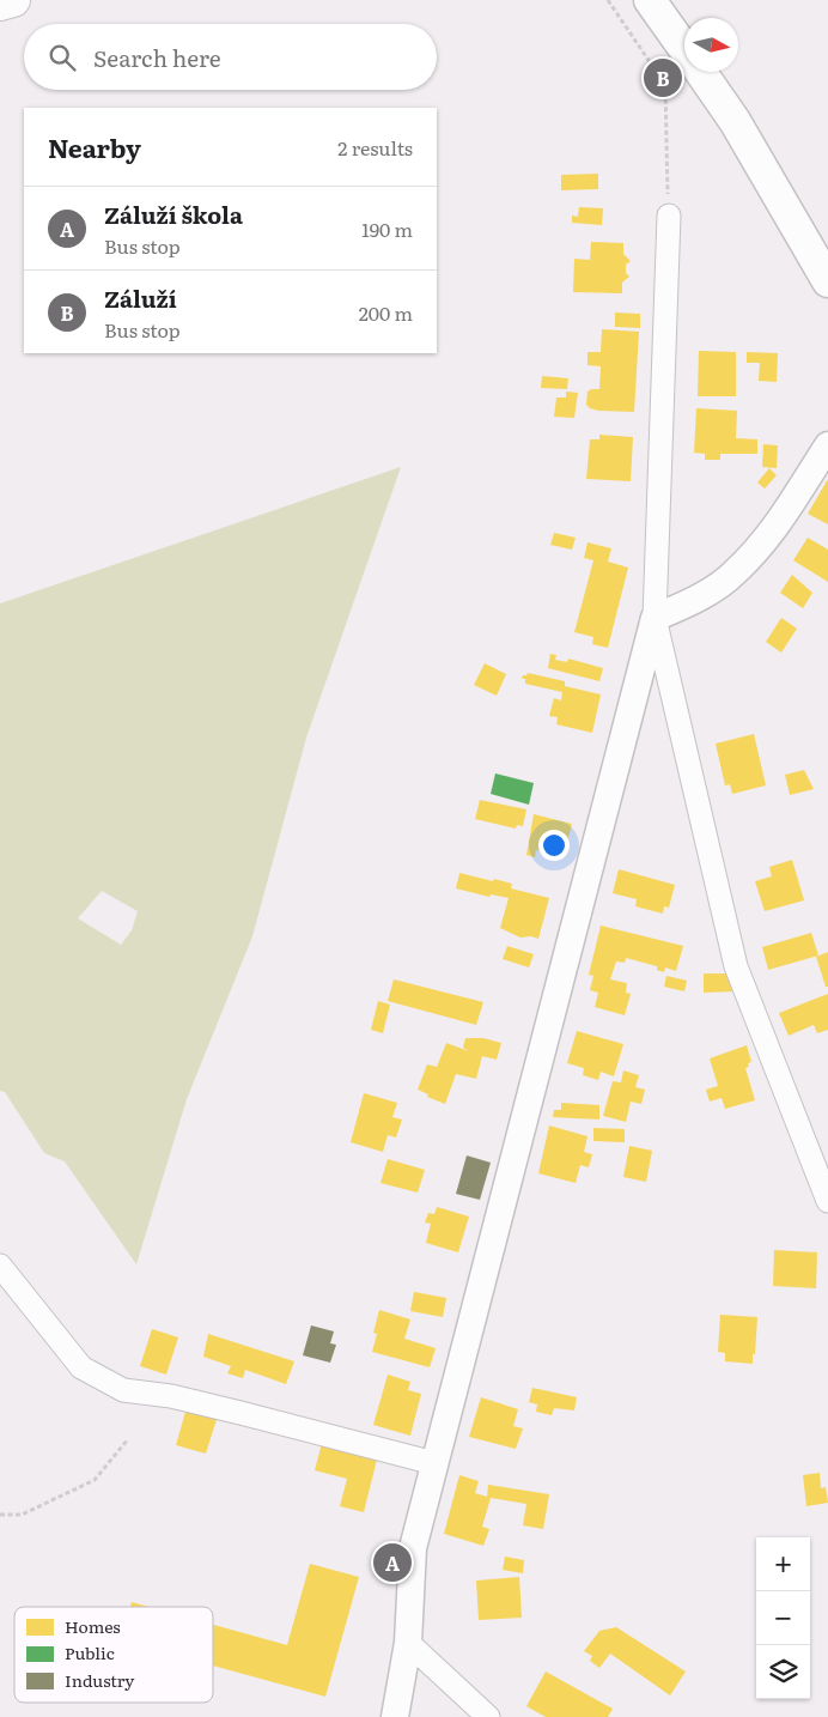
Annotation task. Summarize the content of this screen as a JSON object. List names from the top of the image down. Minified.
{"legend":["Homes","Public","Industry"],"north":"right","page":{"search":"Search here","pins":["B","A"],"heading":["Nearby","2 results"],"list":[{"mark":"A","name":"Záluží škola","note":"Bus stop","value":"190 m"},{"mark":"B","name":"Záluží","note":"Bus stop","value":"200 m"}],"map_buttons":["+","−"]}}
